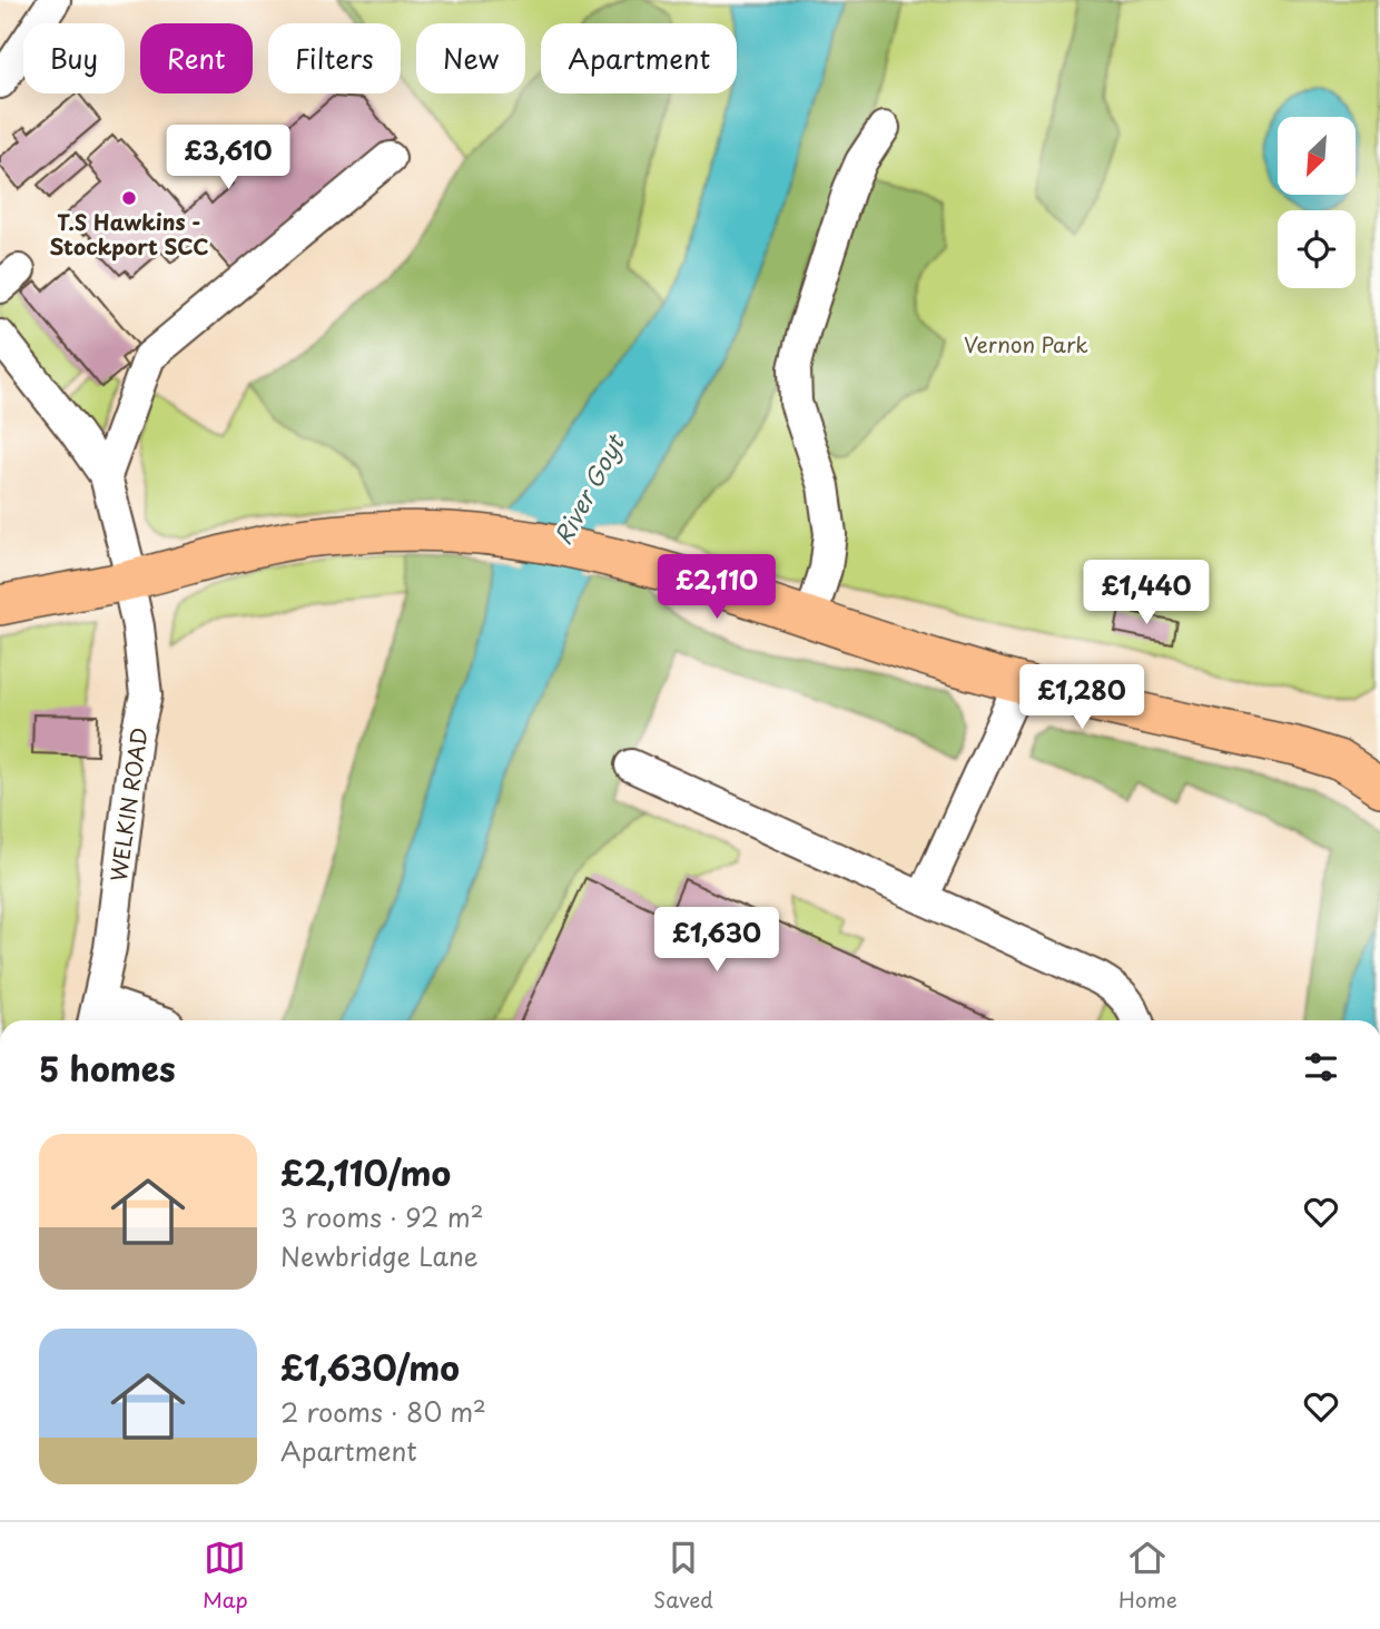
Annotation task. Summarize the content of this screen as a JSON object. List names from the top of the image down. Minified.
{"streets":{"lane":["WELKIN ROAD"]},"water":["River Goyt"],"parks":["Vernon Park"],"places":["T.S Hawkins - Stockport SCC"],"north":"bottom left","page":{"chip":["Buy","Rent","Filters","New","Apartment"],"price":["£3,610","£2,110","£1,440","£1,280","£1,630"],"heading":"5 homes","list":[{"name":"£2,110/mo","note":"3 rooms · 92 m² · Newbridge Lane"},{"name":"£1,630/mo","note":"2 rooms · 80 m² · Apartment"}],"tabs":["Map","Saved","Home"]}}
